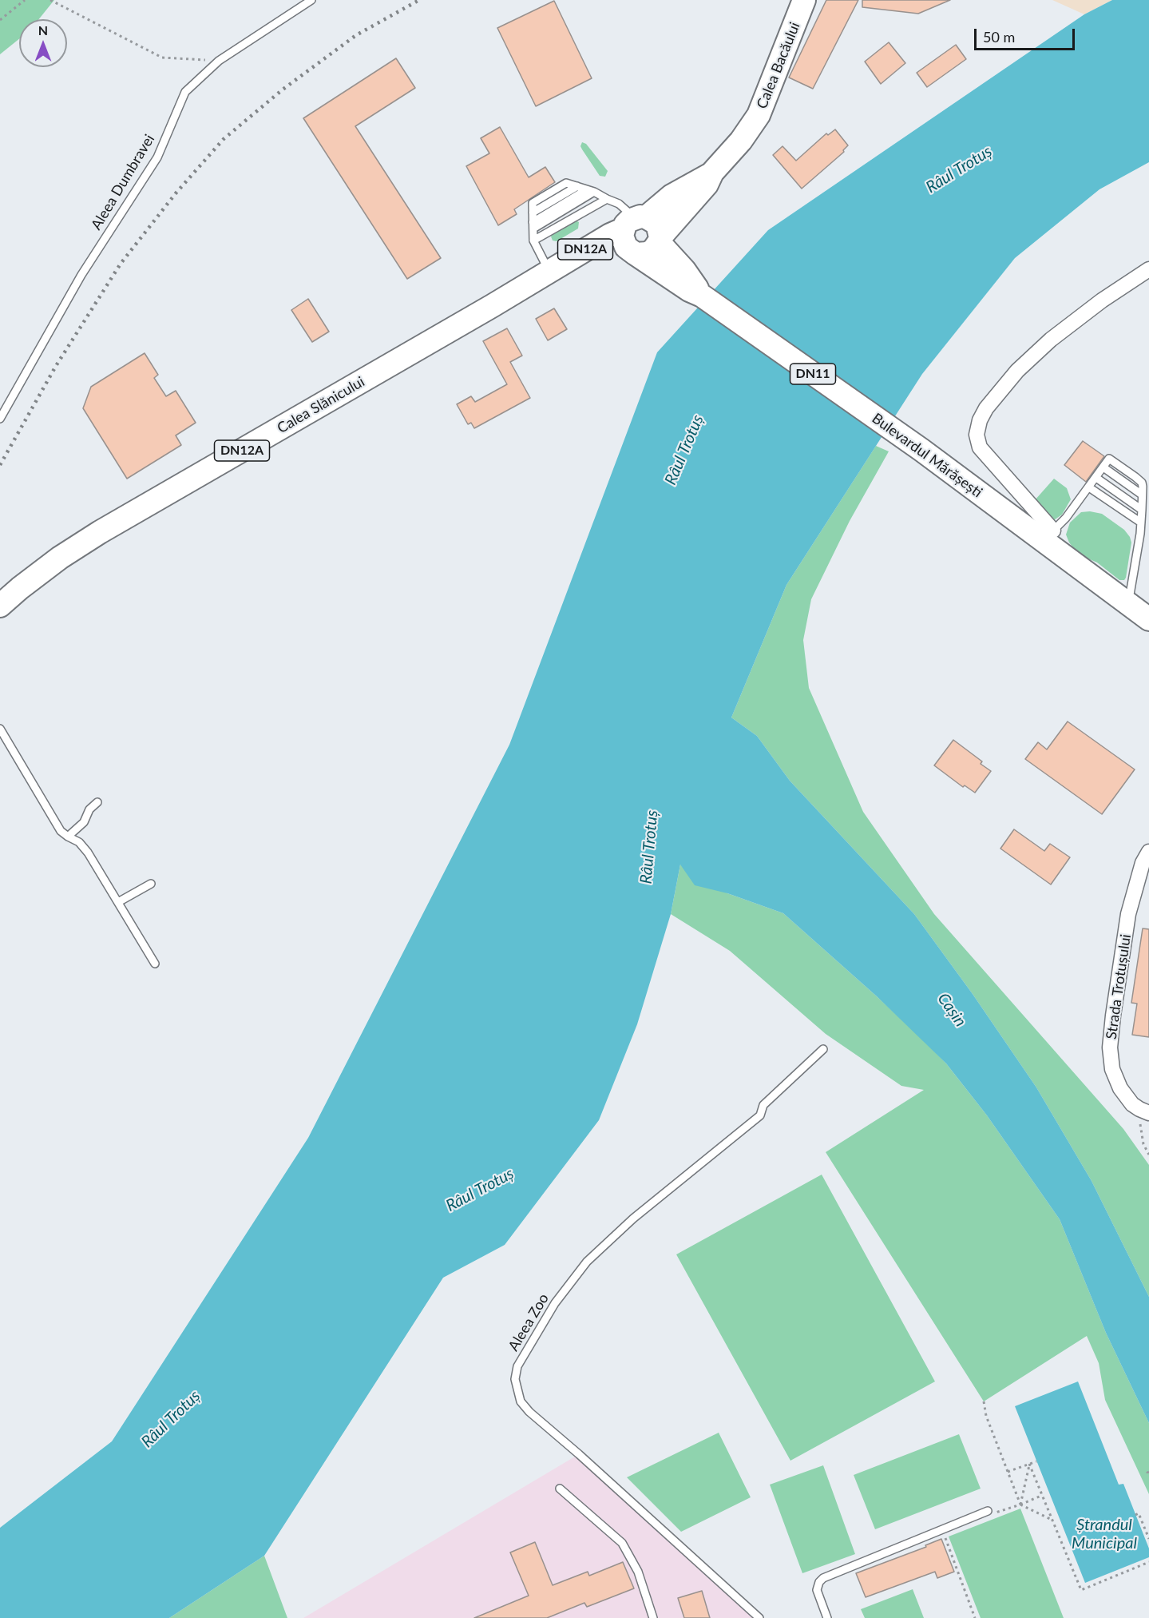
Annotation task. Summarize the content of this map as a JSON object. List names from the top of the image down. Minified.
{"streets":{"main road":["Calea Bacăului","DN12A","DN11","Calea Slănicului","Bulevardul Mărășești"],"street":["Strada Trotușului"],"lane":["Aleea Dumbravei","Aleea Zoo"]},"crossings":[["Calea Bacăului","Calea Slănicului"],["Calea Bacăului","Bulevardul Mărășești"],["Calea Slănicului","Bulevardul Mărășești"]],"water":["Râul Trotuș","Cașin","Ștrandul Municipal"],"scale_bar":"50 m","north":"top"}
